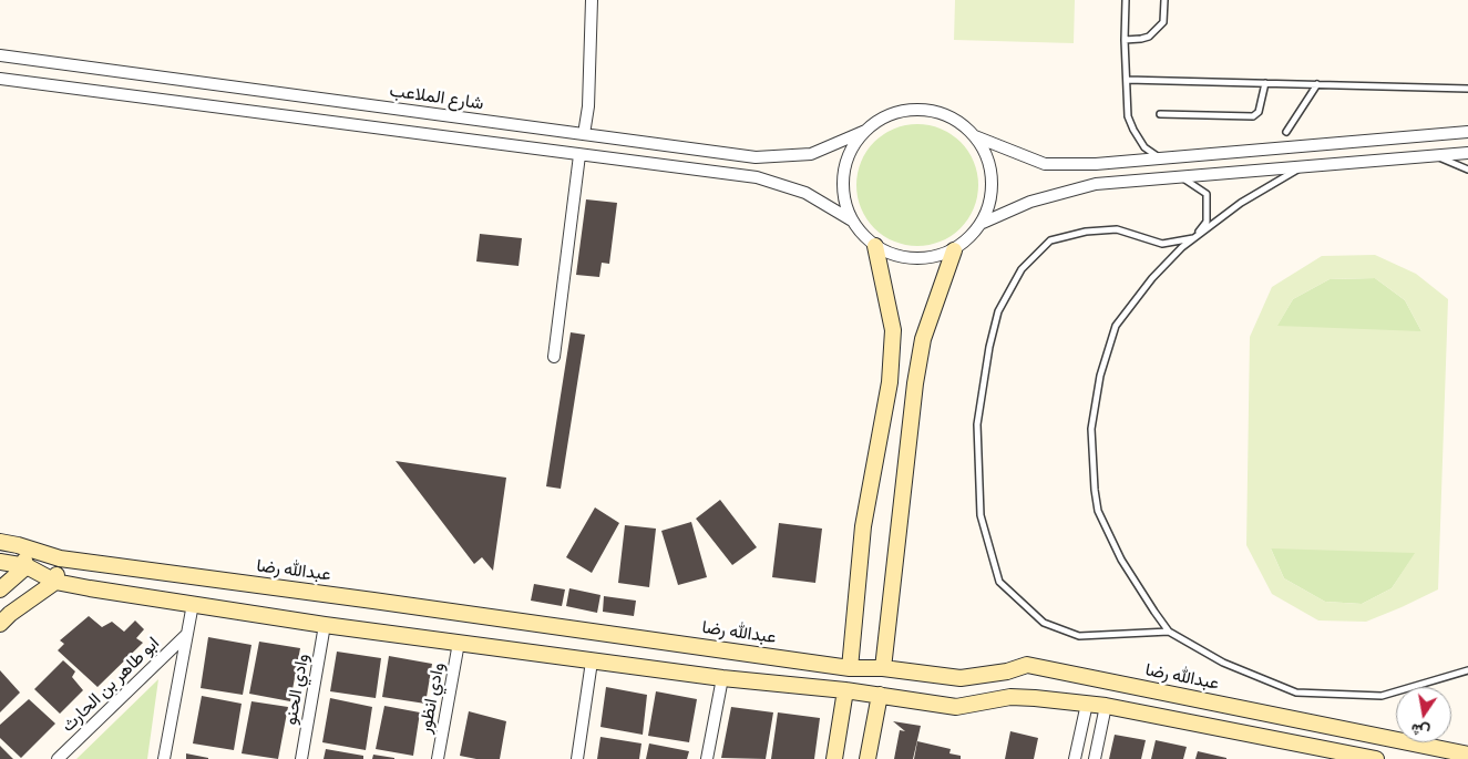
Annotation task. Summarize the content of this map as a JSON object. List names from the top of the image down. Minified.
{"streets":{"street":["شارع الملاعب","عبدالله رضا","ابو طاهر بن الحارث","وادي الحنو","وادي انظور"]},"north":"bottom"}
